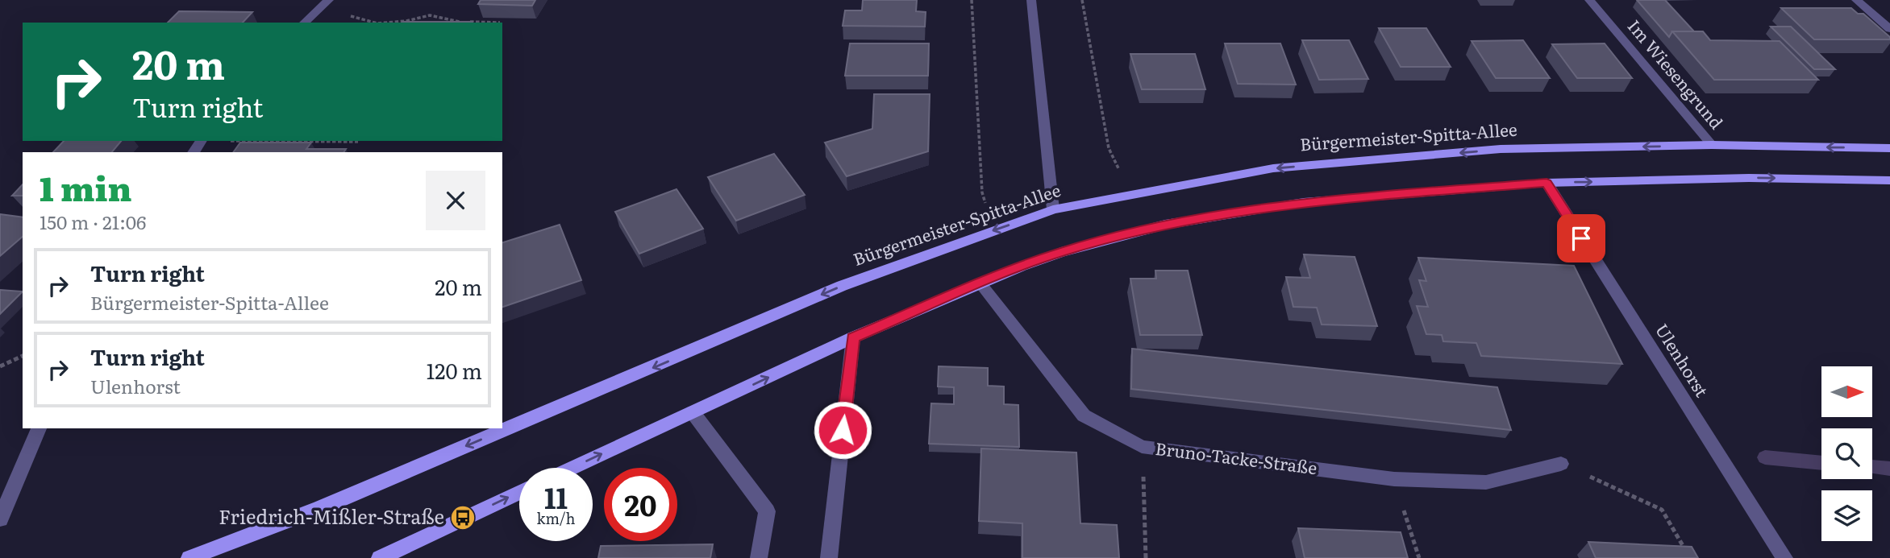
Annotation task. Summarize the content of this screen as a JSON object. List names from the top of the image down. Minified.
{"streets":{"main road":["Bürgermeister-Spitta-Allee"],"street":["Im Wiesengrund","Ulenhorst","Bruno-Tacke-Straße"]},"crossings":[["Im Wiesengrund","Bürgermeister-Spitta-Allee"]],"places":{"bus stop":["Friedrich-Mißler-Straße"]},"north":"right","page":{"turn":["20 m","Turn right"],"heading":["1 min","150 m · 21:06"],"list":[{"name":"Turn right","note":"Bürgermeister-Spitta-Allee","value":"20 m"},{"name":"Turn right","note":"Ulenhorst","value":"120 m"}],"speed":"11 km/h","limit":"20"}}
